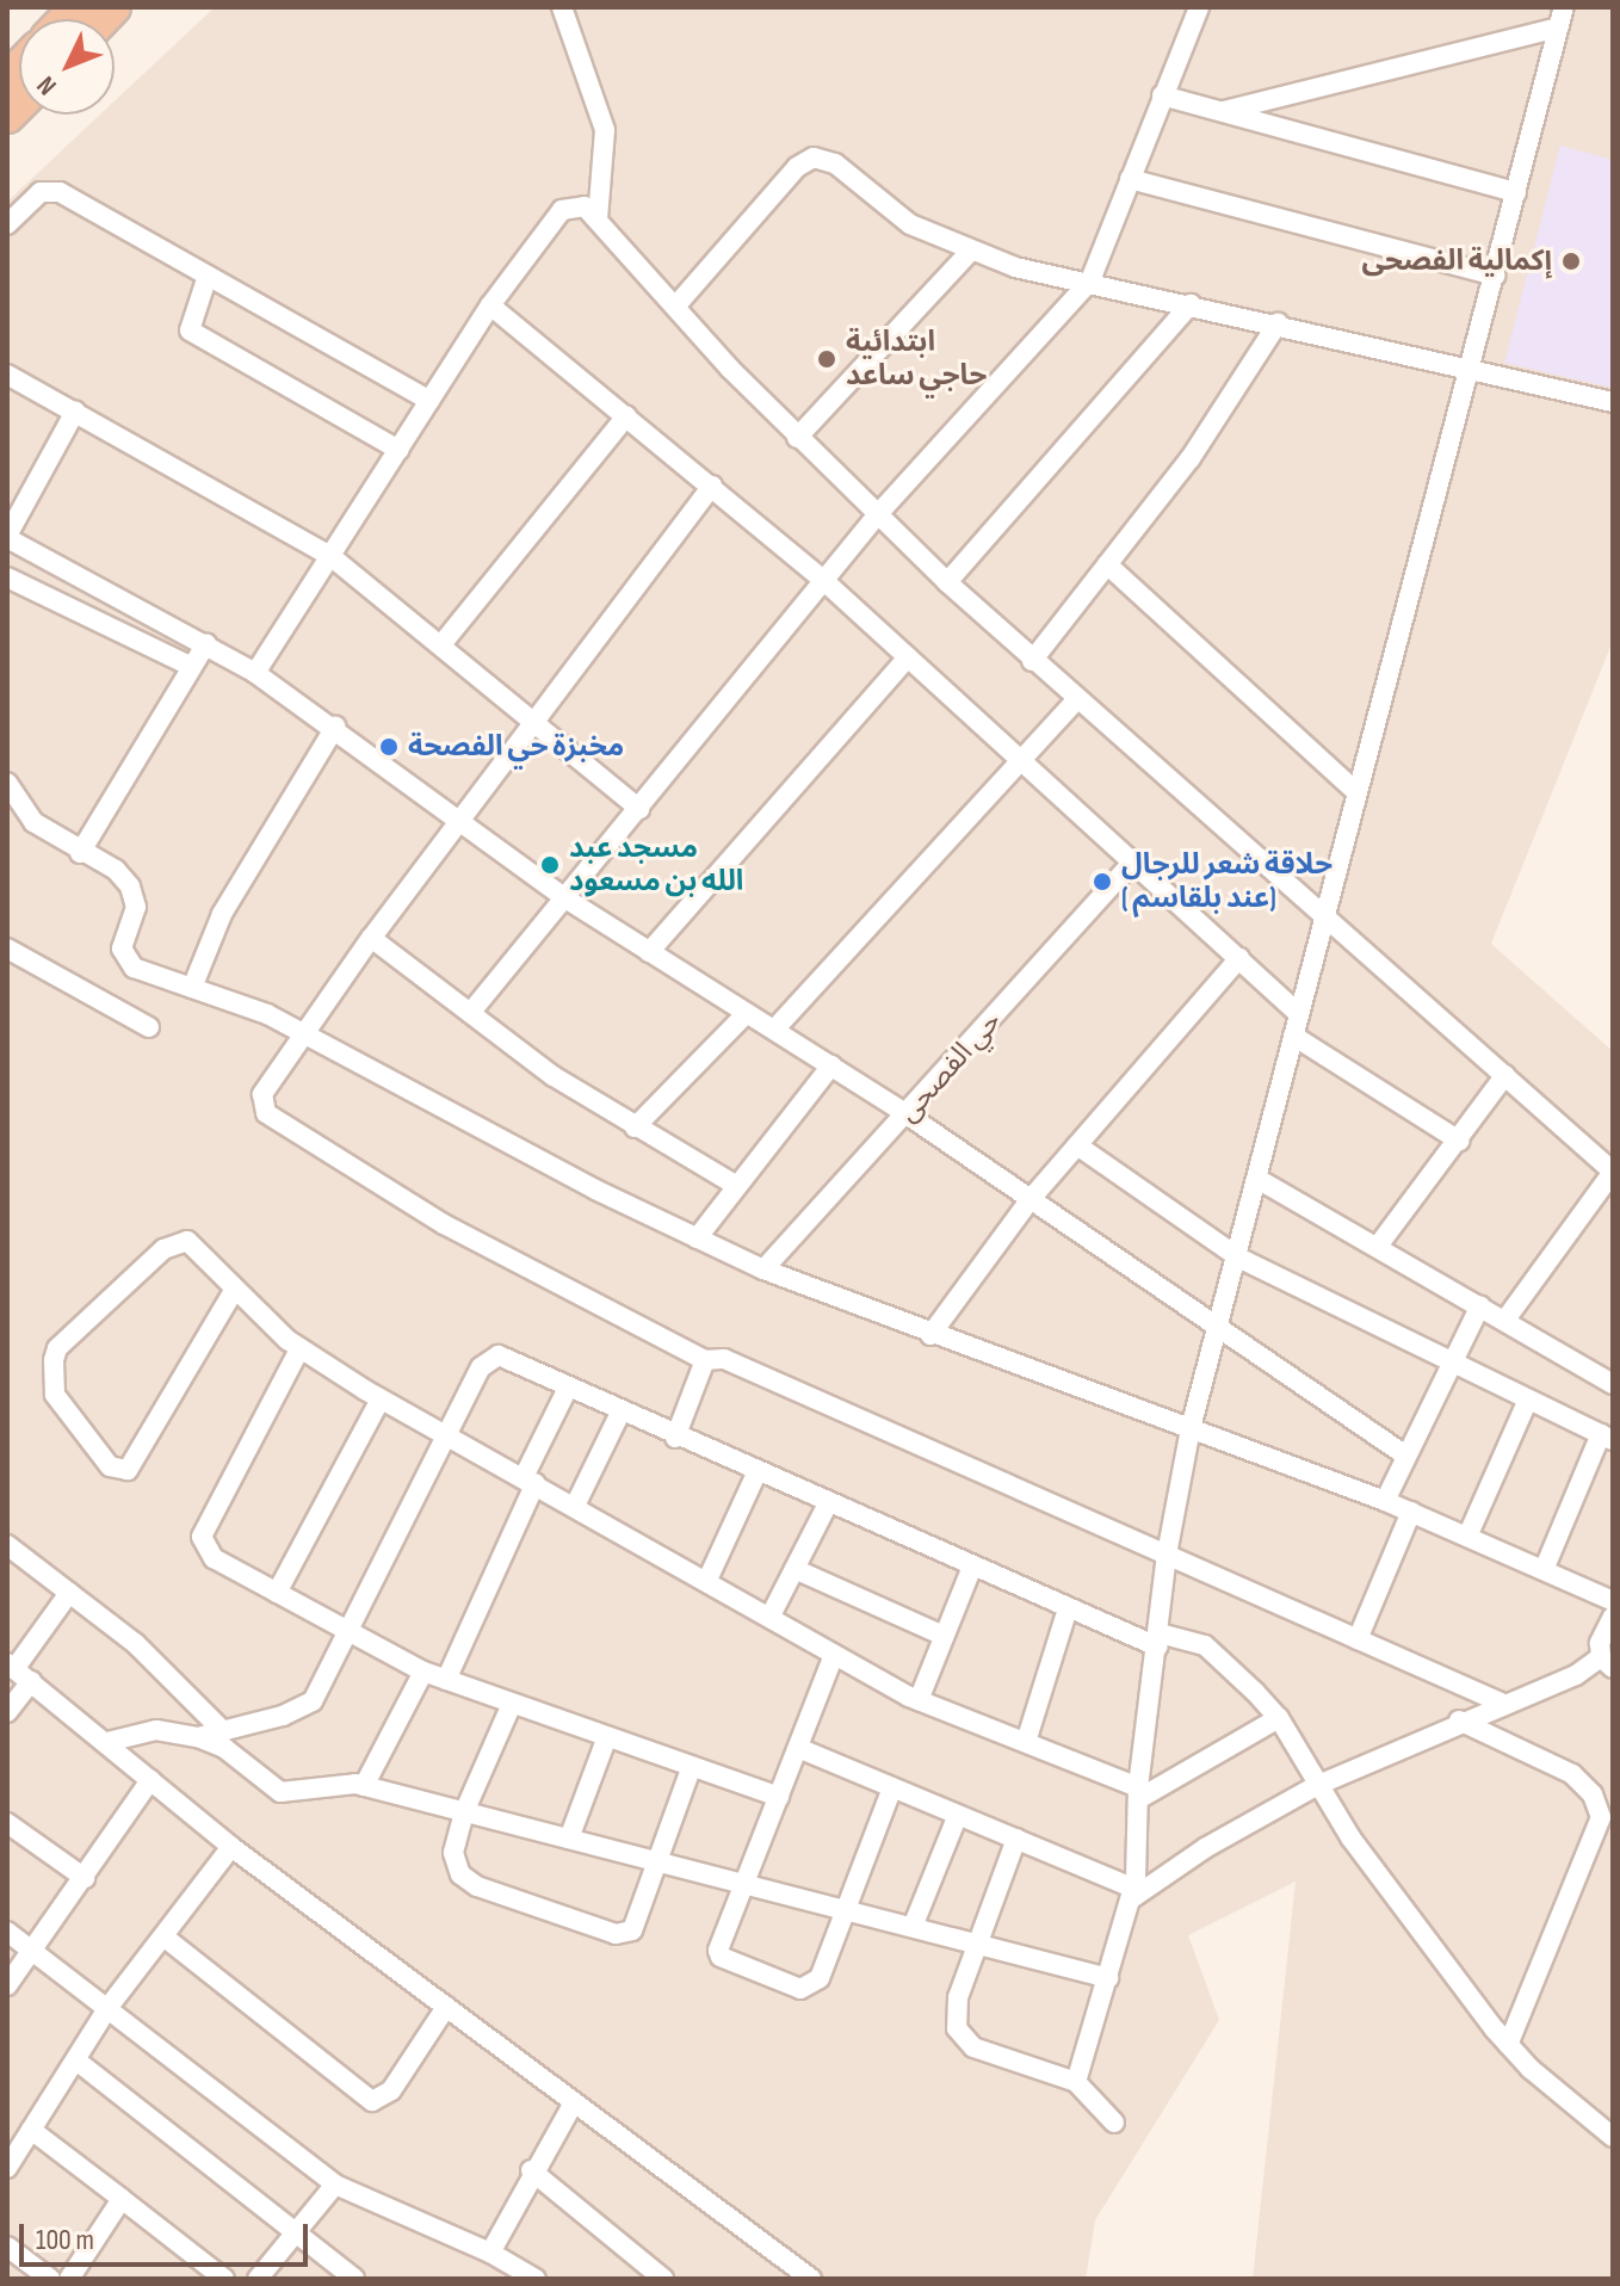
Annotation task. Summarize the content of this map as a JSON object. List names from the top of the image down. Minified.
{"streets":{"street":["حي الفصحى"]},"places":["إكمالية الفصحى","ابتدائية حاجي ساعد","مخبزة حي الفصحة","مسجد عبد الله بن مسعود","حلاقة شعر للرجال ( عند بلقاسم)"],"scale_bar":"100 m","north":"bottom left"}
